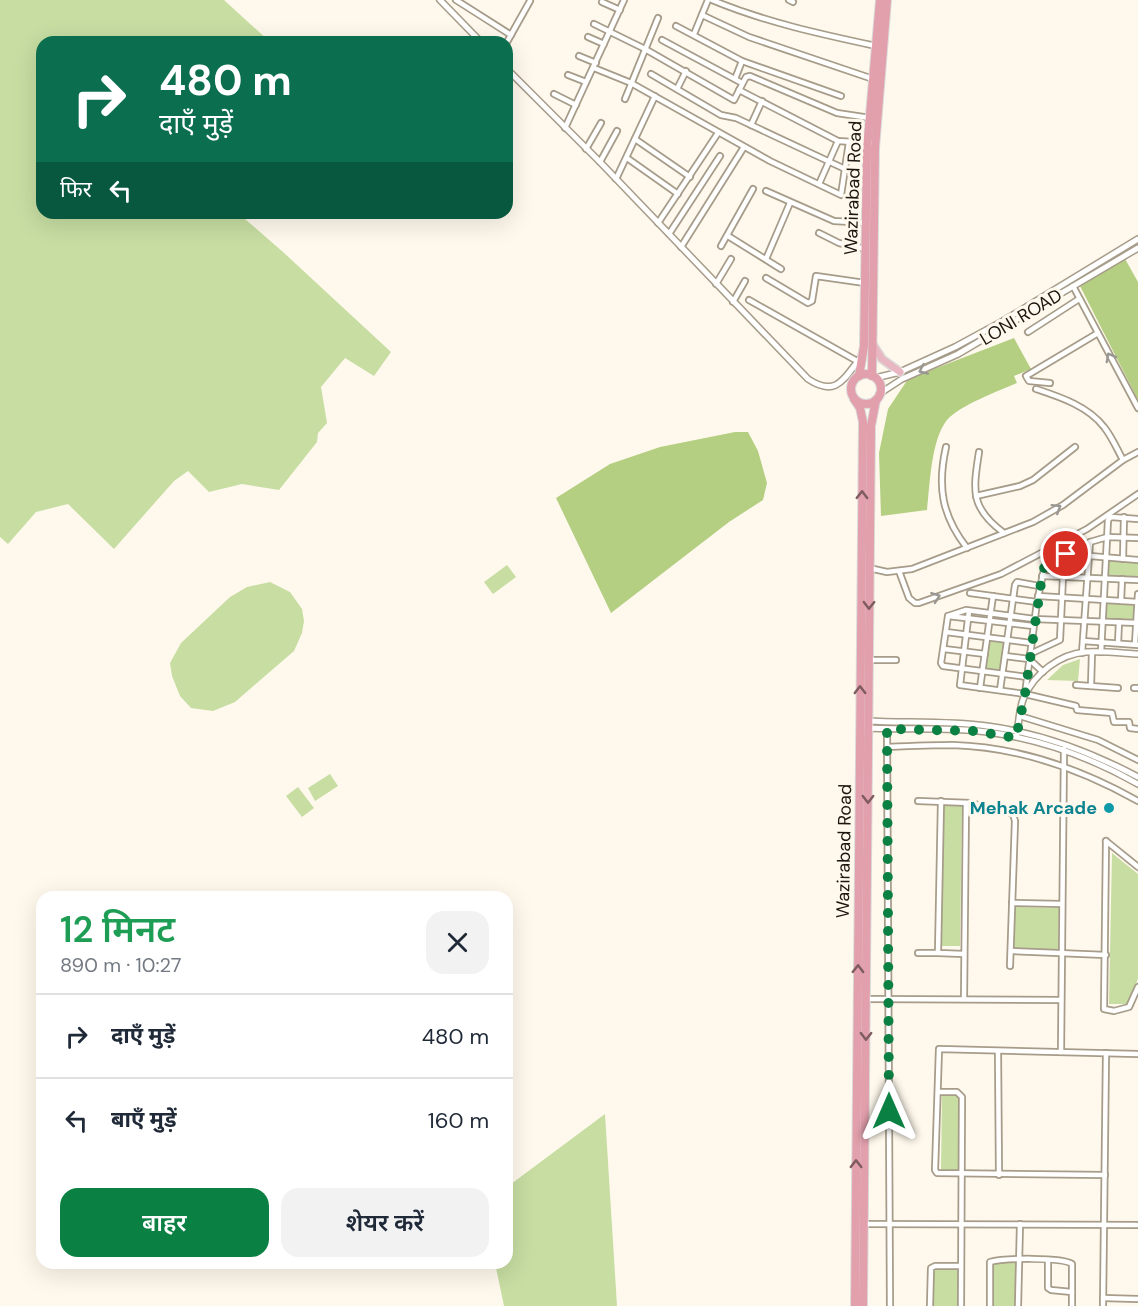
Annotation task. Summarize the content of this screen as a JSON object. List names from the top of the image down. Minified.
{"streets":{"highway":["Wazirabad Road"],"street":["LONI ROAD"]},"places":["Mehak Arcade"],"page":{"turn":["480 m","दाएँ मुड़ें"],"then":"फिर","heading":["12 मिनट","890 m · 10:27"],"list":[{"name":"दाएँ मुड़ें","value":"480 m"},{"name":"बाएँ मुड़ें","value":"160 m"}],"buttons":["बाहर","शेयर करें"]}}
